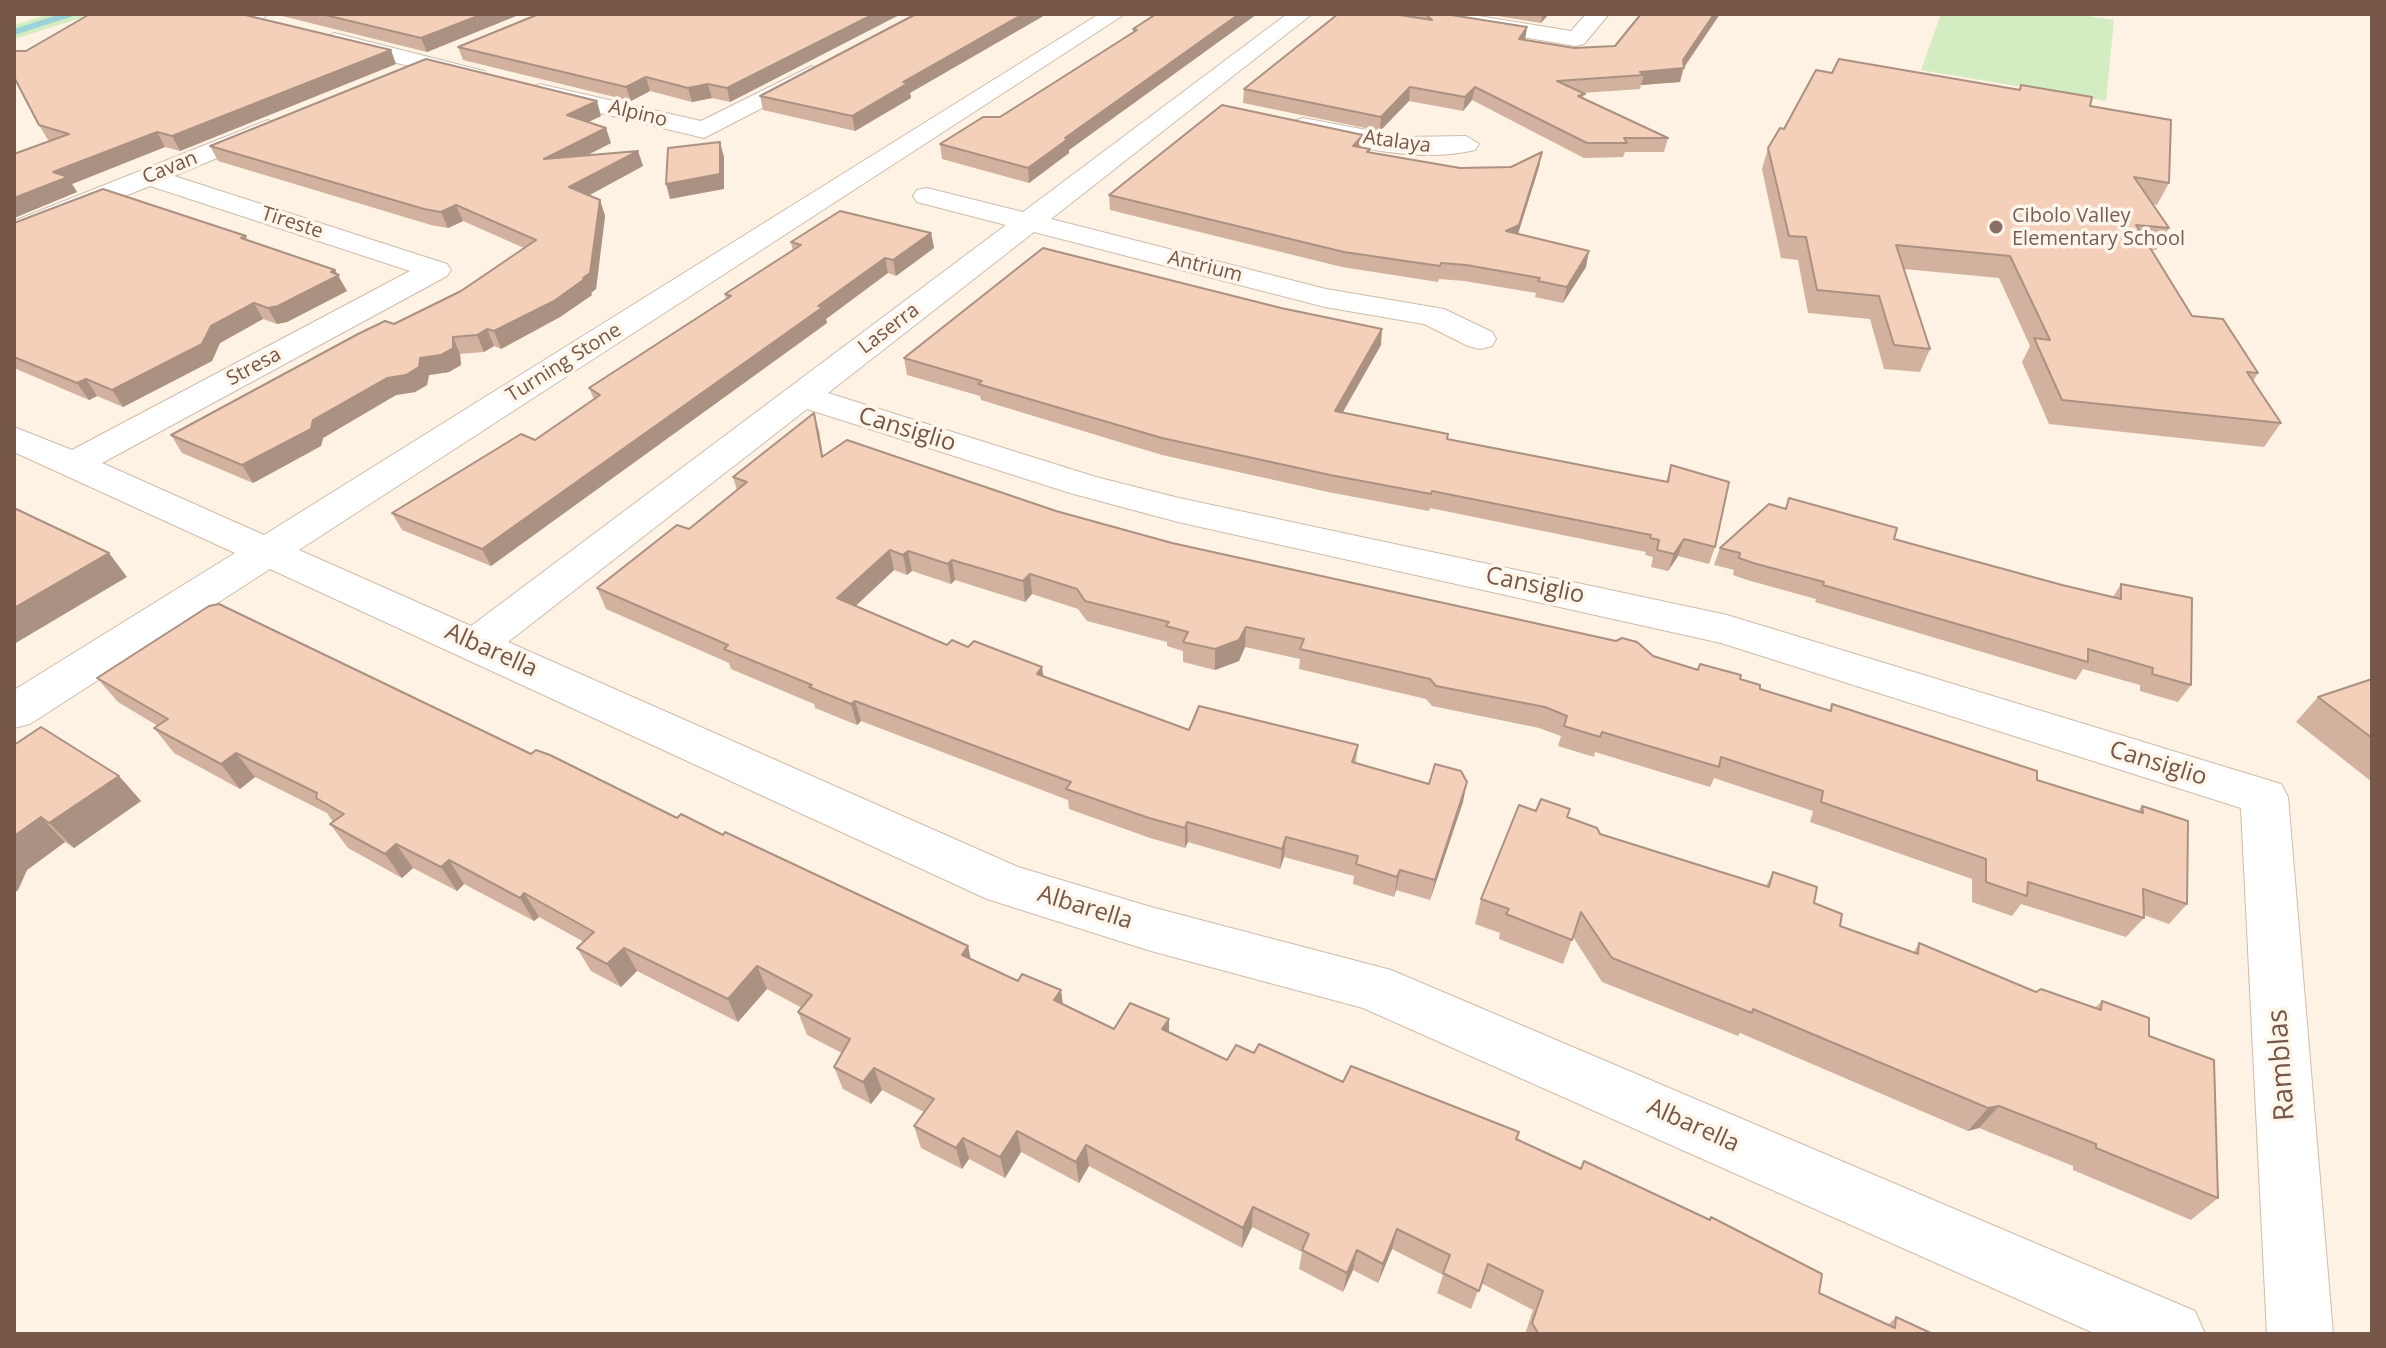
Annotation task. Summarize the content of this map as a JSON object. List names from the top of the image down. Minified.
{"streets":{"street":["Alpino","Atalaya","Cavan","Tireste","Antrium","Laserra","Turning Stone","Stresa","Cansiglio","Albarella","Ramblas"]},"crossings":[["Cavan","Tireste"],["Tireste","Stresa"],["Antrium","Laserra"],["Laserra","Cansiglio"],["Laserra","Albarella"],["Turning Stone","Albarella"],["Stresa","Albarella"],["Cansiglio","Ramblas"]],"places":["Cibolo Valley Elementary School"]}
